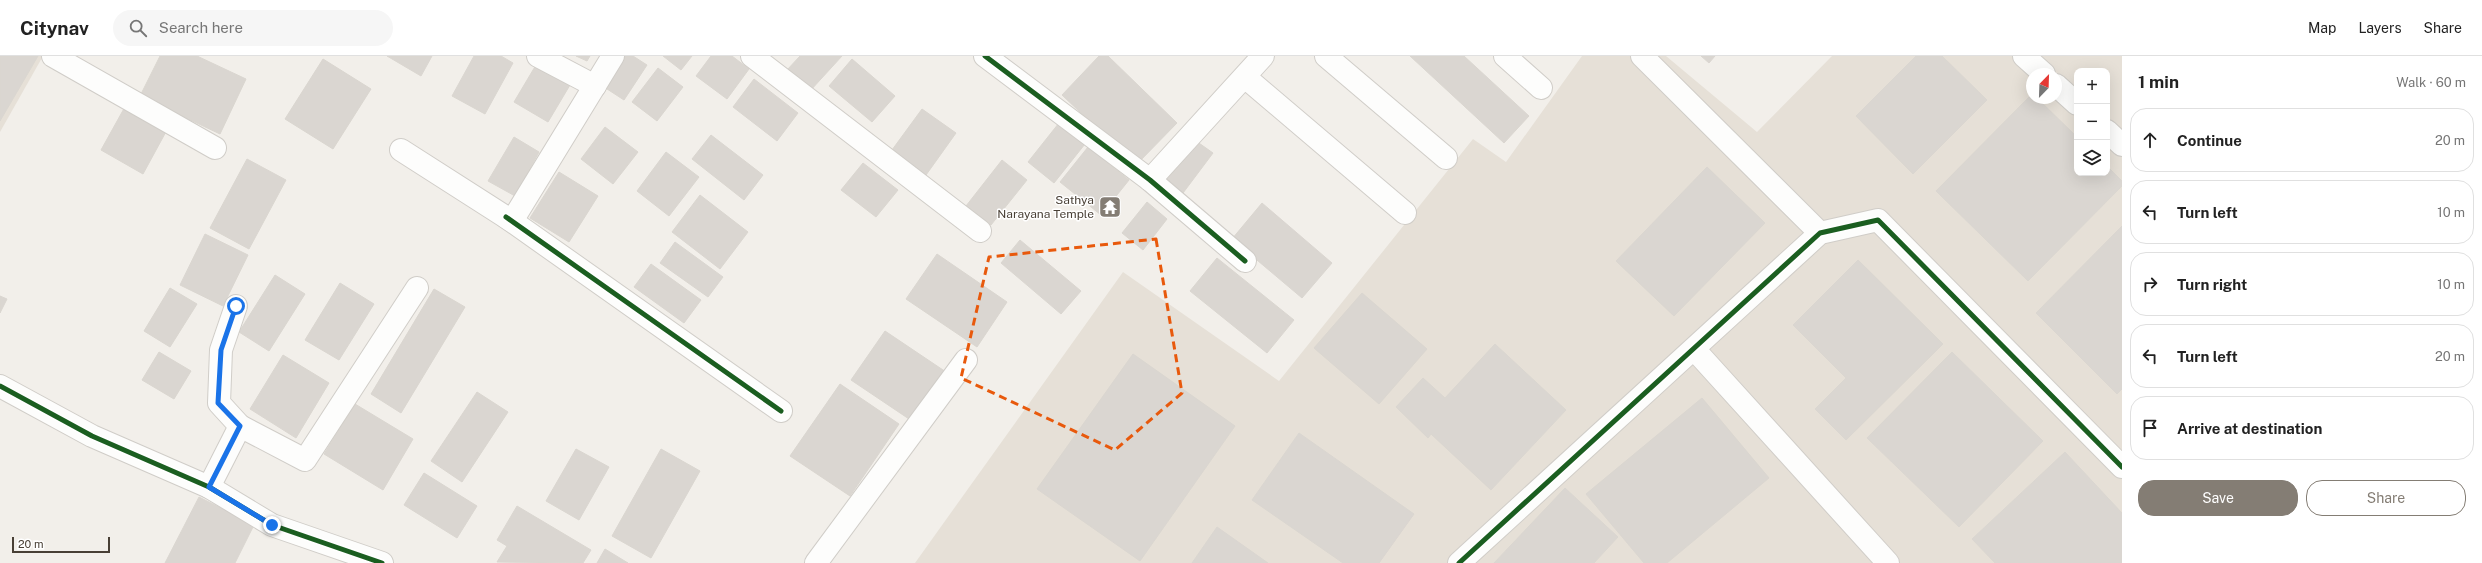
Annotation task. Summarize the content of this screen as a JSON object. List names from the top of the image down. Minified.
{"places":{"temple":["Sathya Narayana Temple"]},"scale_bar":"20 m","north":"top right","page":{"header":"Citynav","search":"Search here","nav":["Map","Layers","Share"],"heading":["1 min","Walk · 60 m"],"map_buttons":["+","−"],"list":[["Continue","20 m"],["Turn left","10 m"],["Turn right","10 m"],["Turn left","20 m"],"Arrive at destination"],"buttons":["Save","Share"],"scale":"20 m"}}
